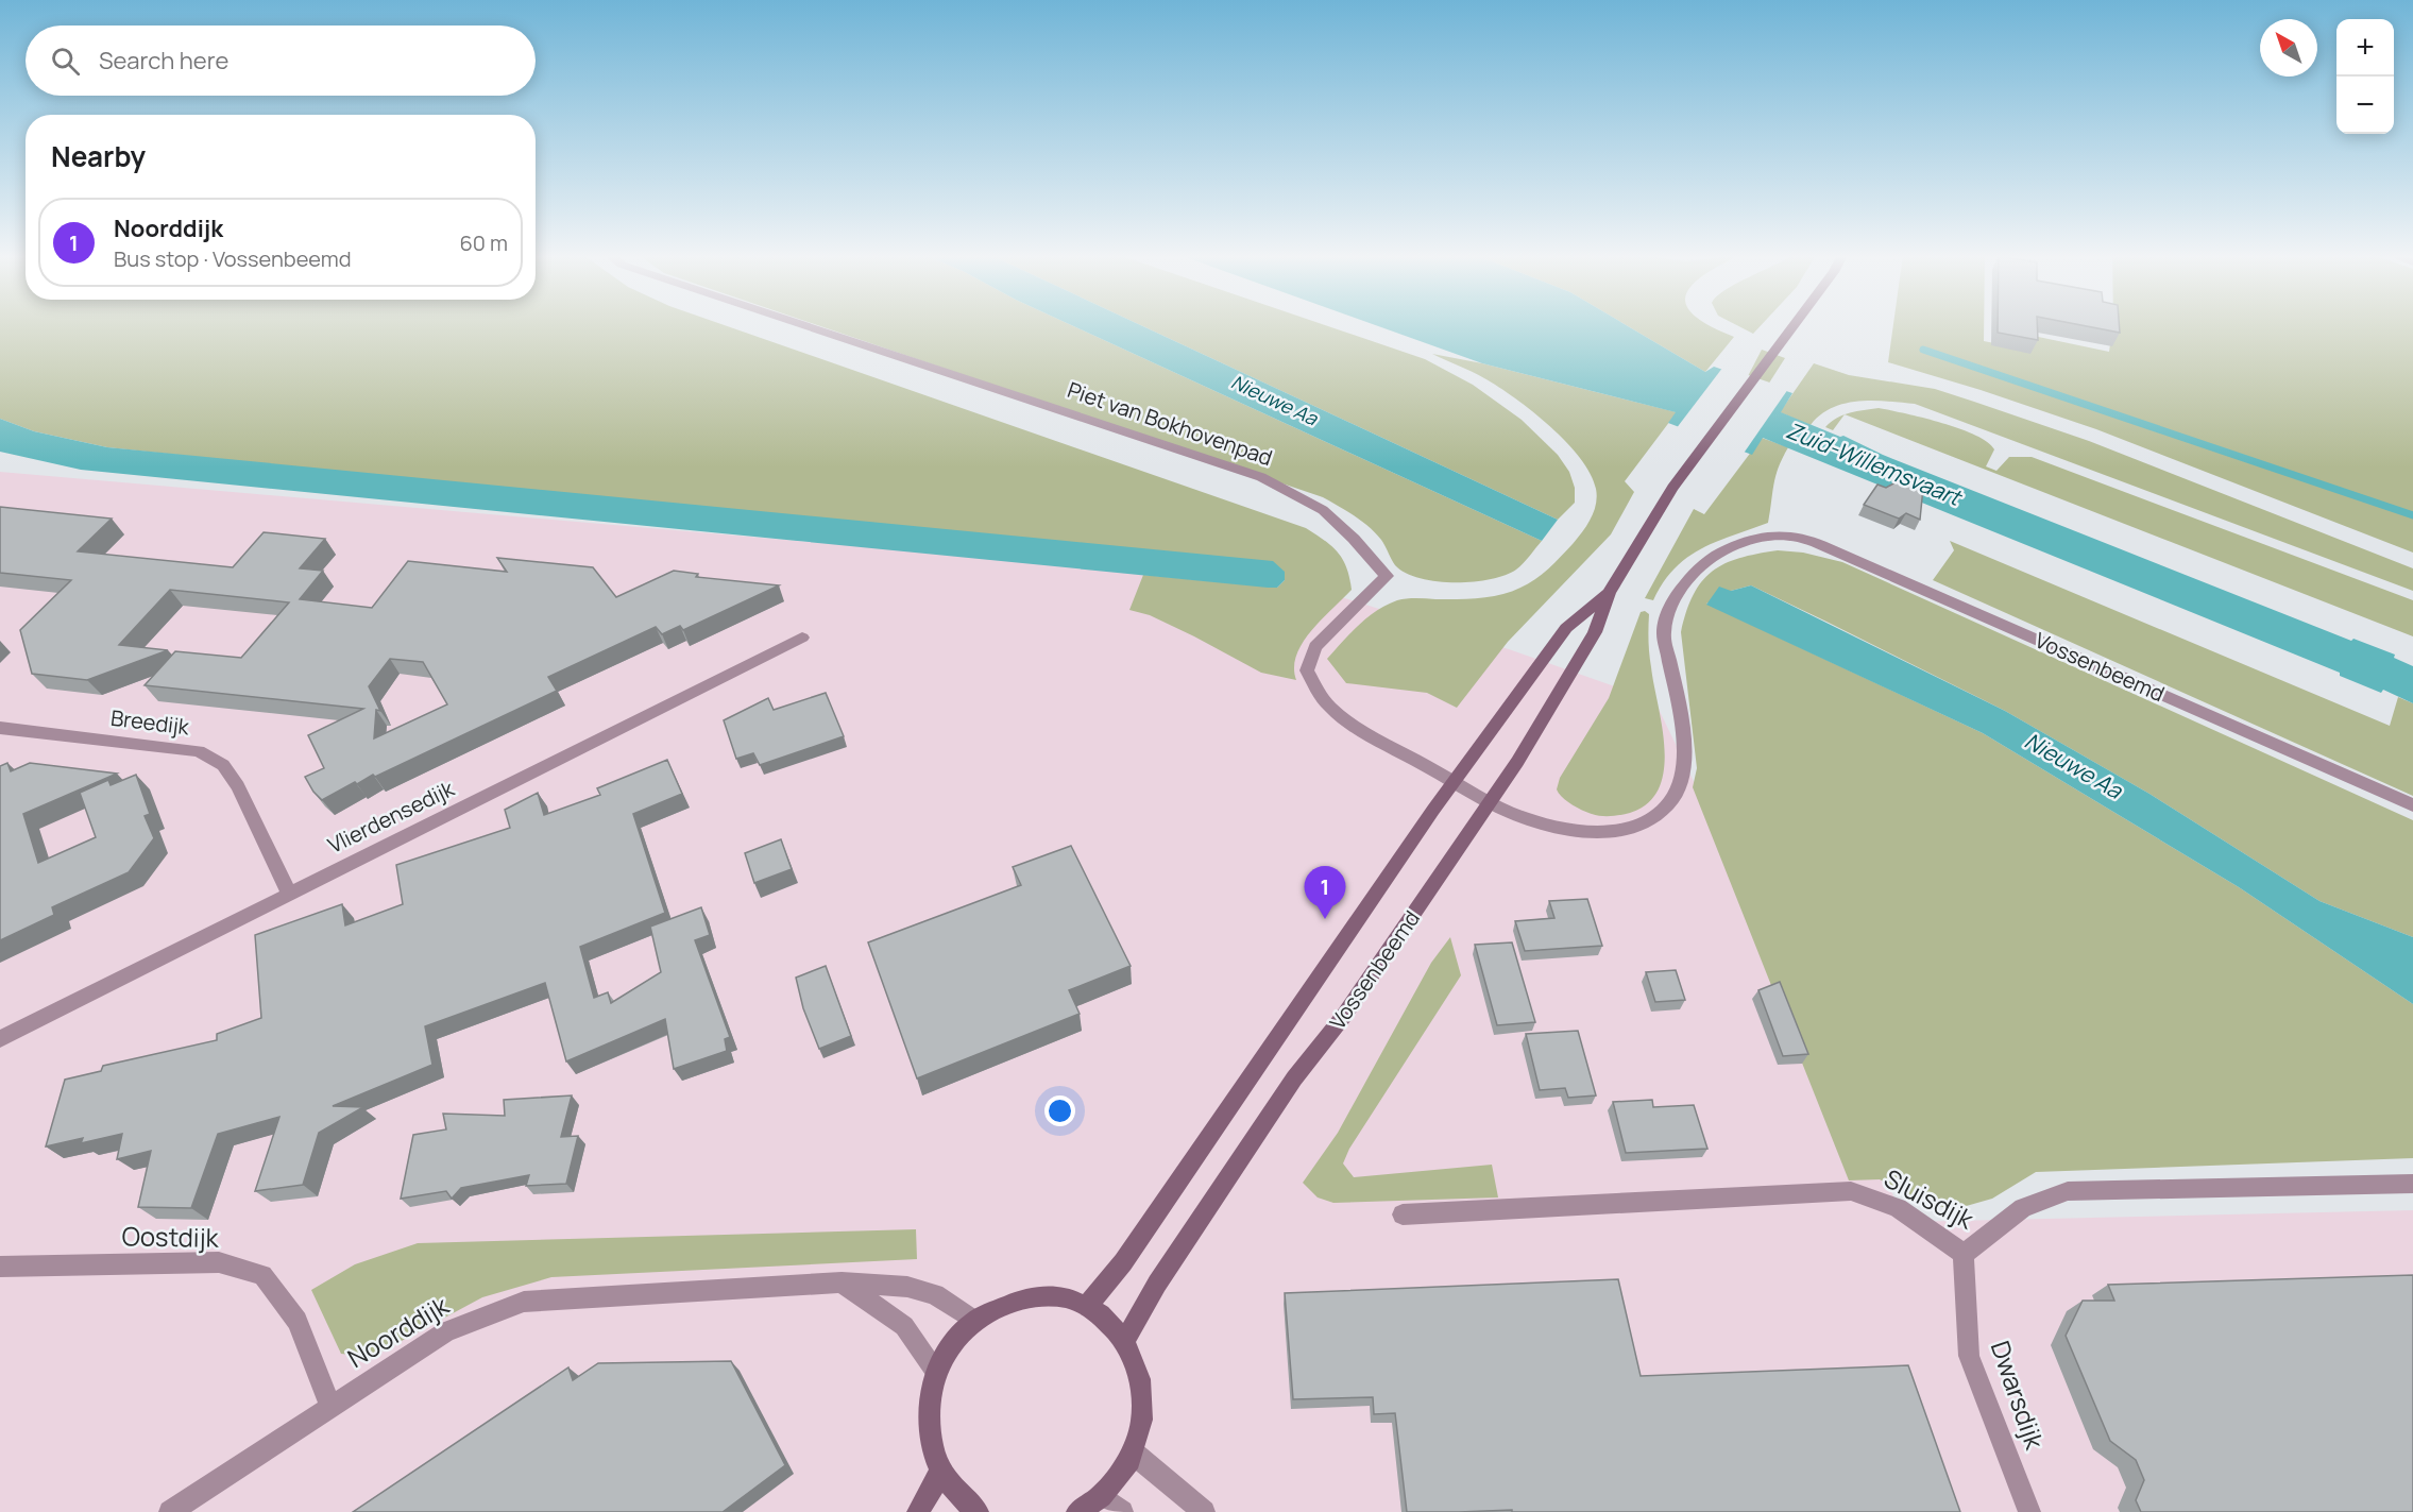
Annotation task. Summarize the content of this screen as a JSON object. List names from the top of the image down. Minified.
{"streets":{"main road":["Vossenbeemd"],"street":["Piet van Bokhovenpad","Breedijk","Vlierdensedijk","Sluisdijk","Oostdijk","Noorddijk","Dwarsdijk"]},"crossings":[["Piet van Bokhovenpad","Vossenbeemd"],["Breedijk","Vlierdensedijk"],["Sluisdijk","Dwarsdijk"],["Oostdijk","Noorddijk"]],"water":["Nieuwe Aa","Zuid-Willemsvaart"],"north":"top left","page":{"map_buttons":["+","−"],"search":"Search here","heading":"Nearby","list":[{"mark":"1","name":"Noorddijk","note":"Bus stop · Vossenbeemd","value":"60 m"}],"pins":"1"}}
